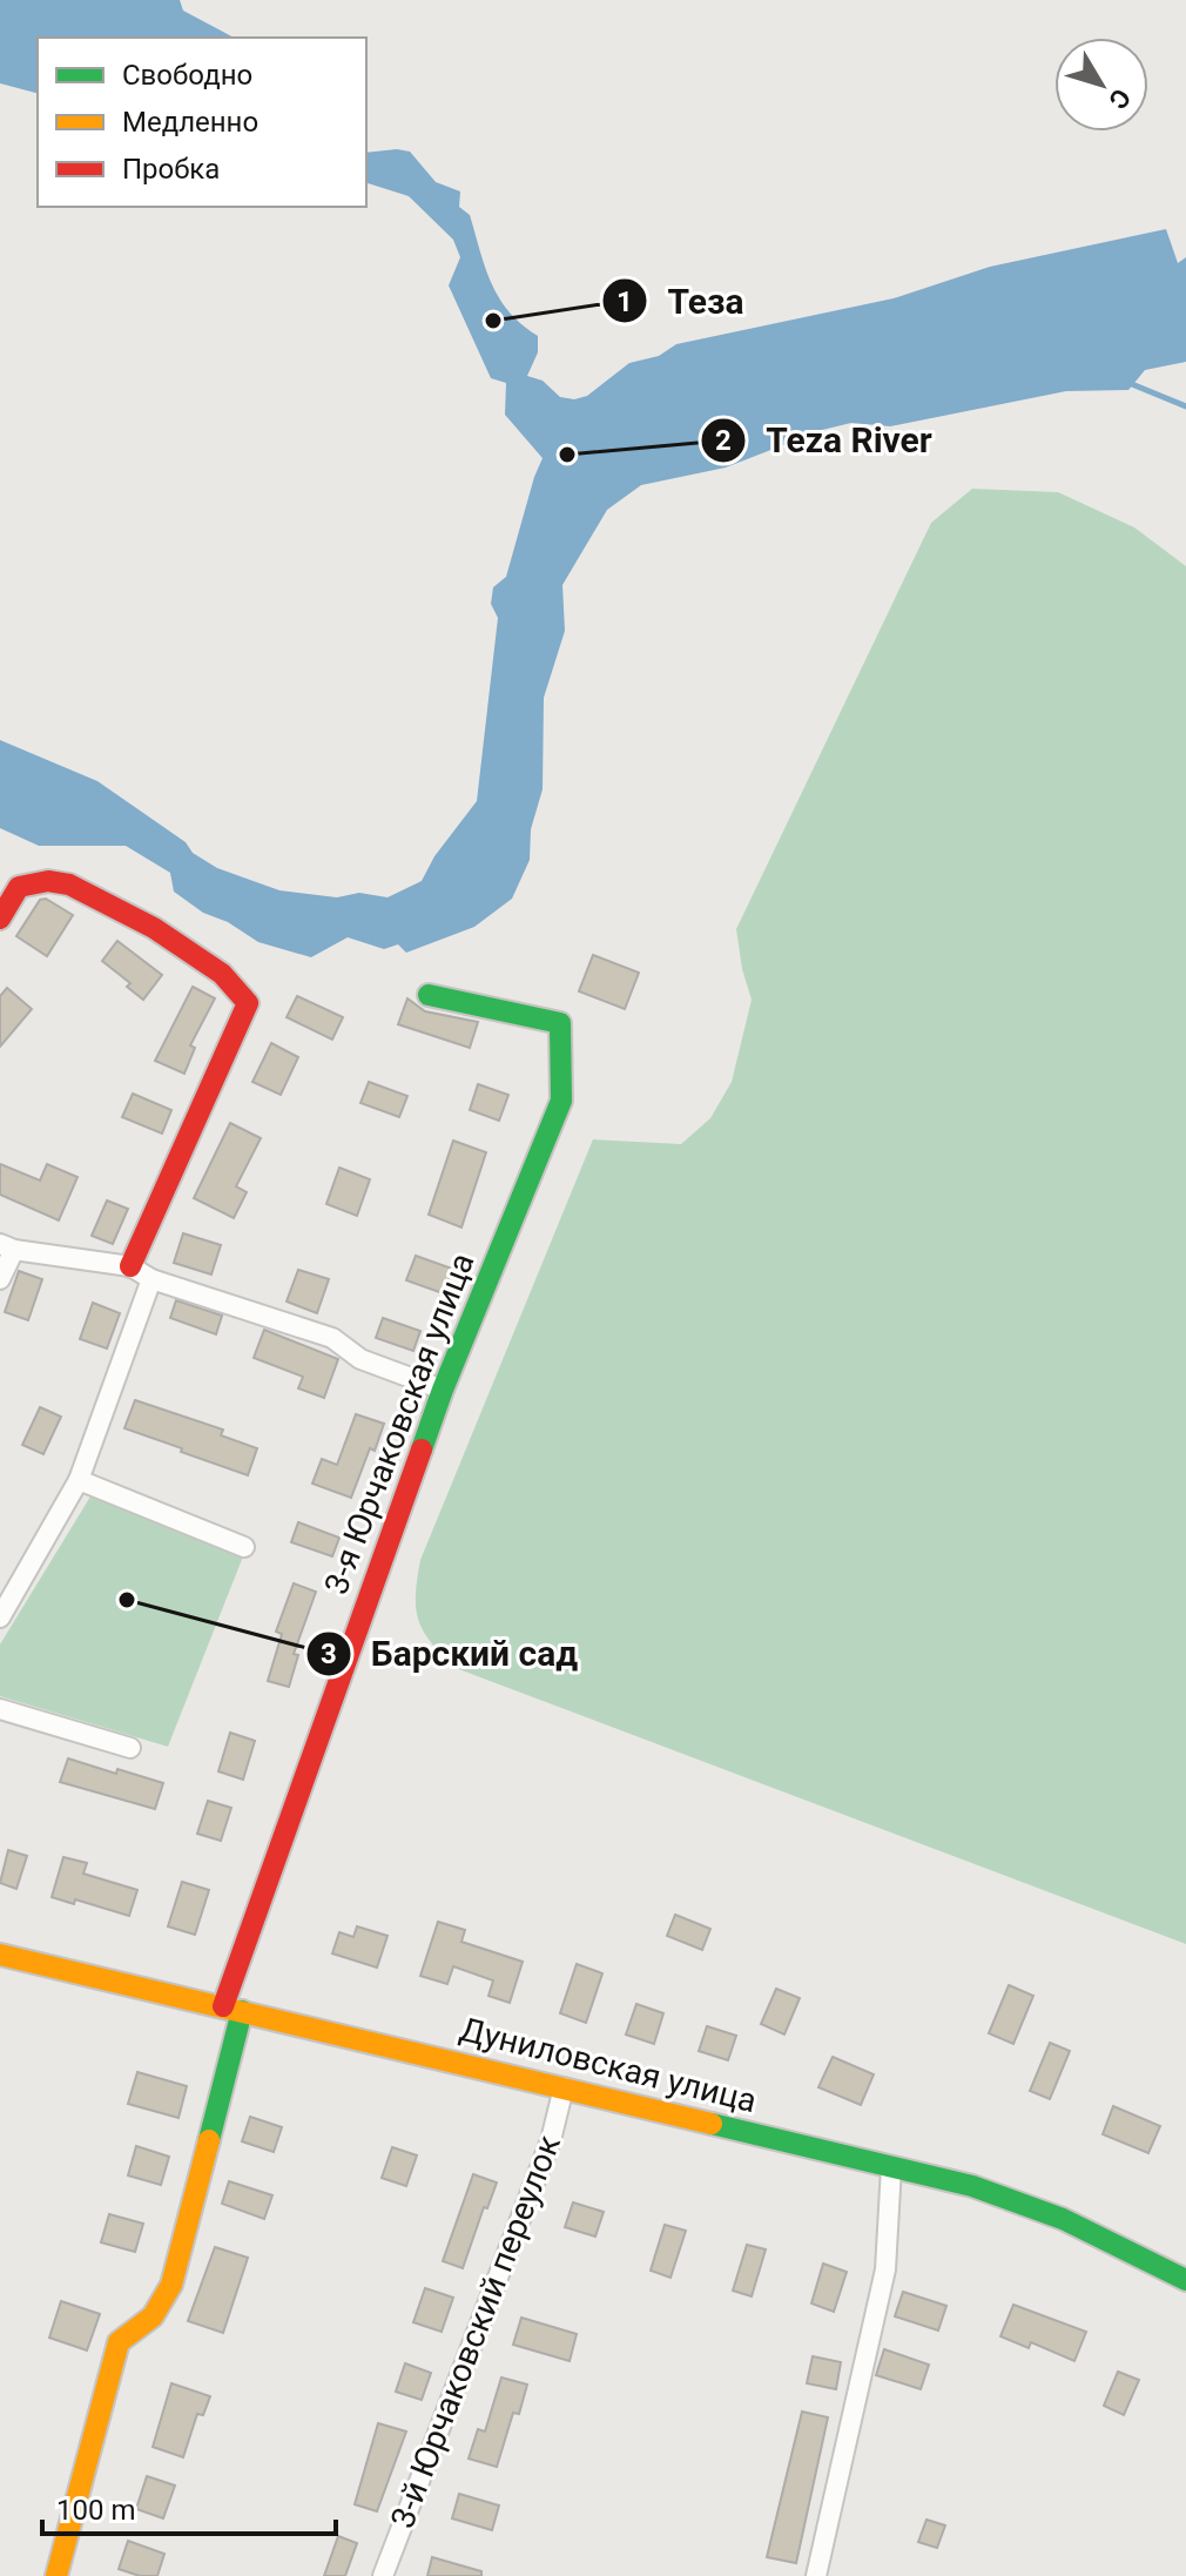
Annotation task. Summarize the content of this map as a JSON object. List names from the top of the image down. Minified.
{"streets":{"street":["3-я Юрчаковская улица","Дуниловская улица","3-й Юрчаковский переулок"]},"crossings":[["3-я Юрчаковская улица","Дуниловская улица"],["Дуниловская улица","3-й Юрчаковский переулок"]],"places":["Теза","Teza River","Барский сад"],"legend":["Свободно","Медленно","Пробка"],"scale_bar":"100 m","north":"bottom right"}
